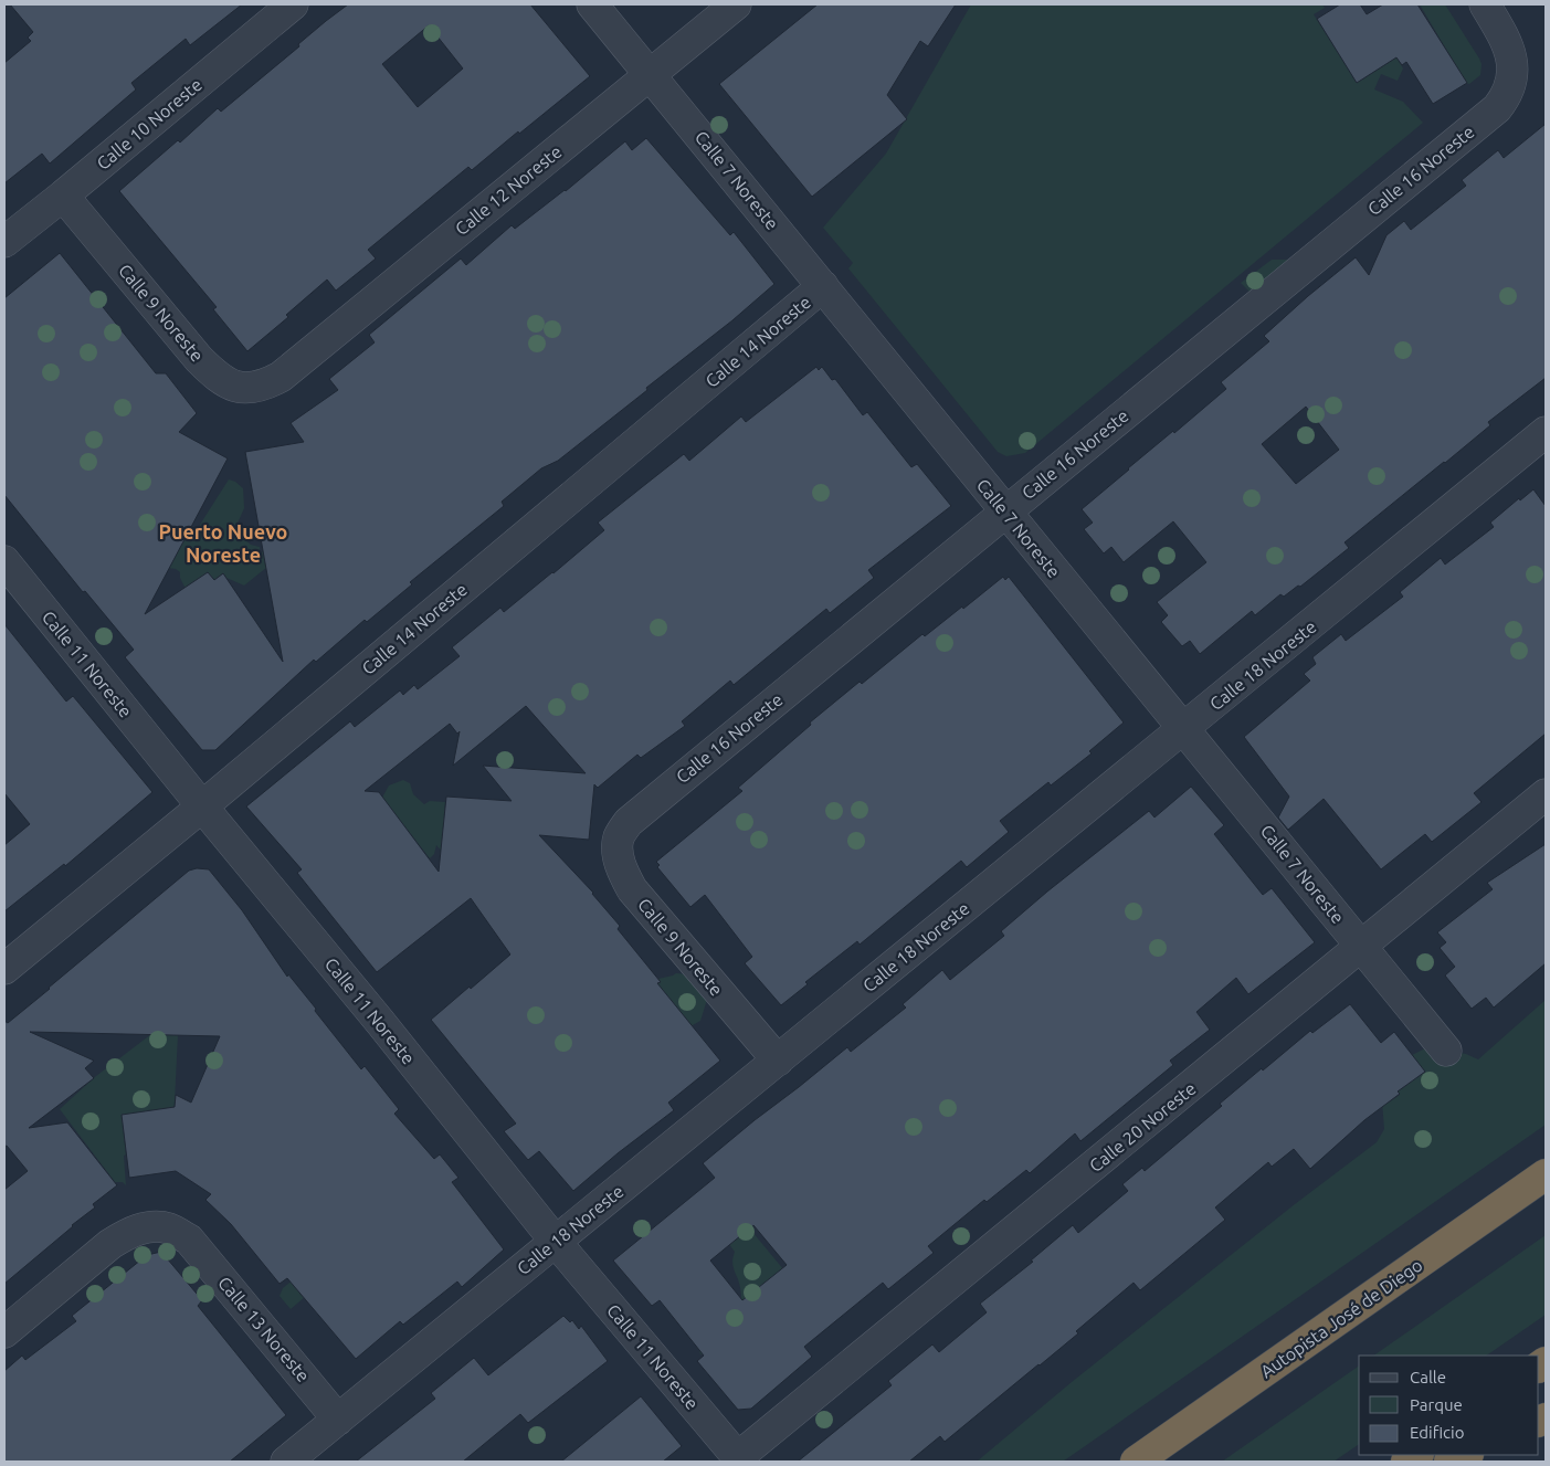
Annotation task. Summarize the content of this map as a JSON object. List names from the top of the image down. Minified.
{"streets":{"highway":["Autopista José de Diego"],"street":["Calle 10 Noreste","Calle 16 Noreste","Calle 7 Noreste","Calle 12 Noreste","Calle 9 Noreste","Calle 14 Noreste","Calle 11 Noreste","Calle 18 Noreste","Calle 20 Noreste","Calle 13 Noreste"]},"crossings":[["Calle 10 Noreste","Calle 9 Noreste"],["Calle 16 Noreste","Calle 7 Noreste"],["Calle 16 Noreste","Calle 9 Noreste"],["Calle 7 Noreste","Calle 12 Noreste"],["Calle 7 Noreste","Calle 14 Noreste"],["Calle 7 Noreste","Calle 18 Noreste"],["Calle 7 Noreste","Calle 20 Noreste"],["Calle 12 Noreste","Calle 9 Noreste"],["Calle 9 Noreste","Calle 18 Noreste"],["Calle 14 Noreste","Calle 11 Noreste"],["Calle 11 Noreste","Calle 18 Noreste"],["Calle 11 Noreste","Calle 20 Noreste"],["Calle 18 Noreste","Calle 13 Noreste"]],"districts":["Puerto Nuevo Noreste"],"legend":["Calle","Parque","Edificio"]}
